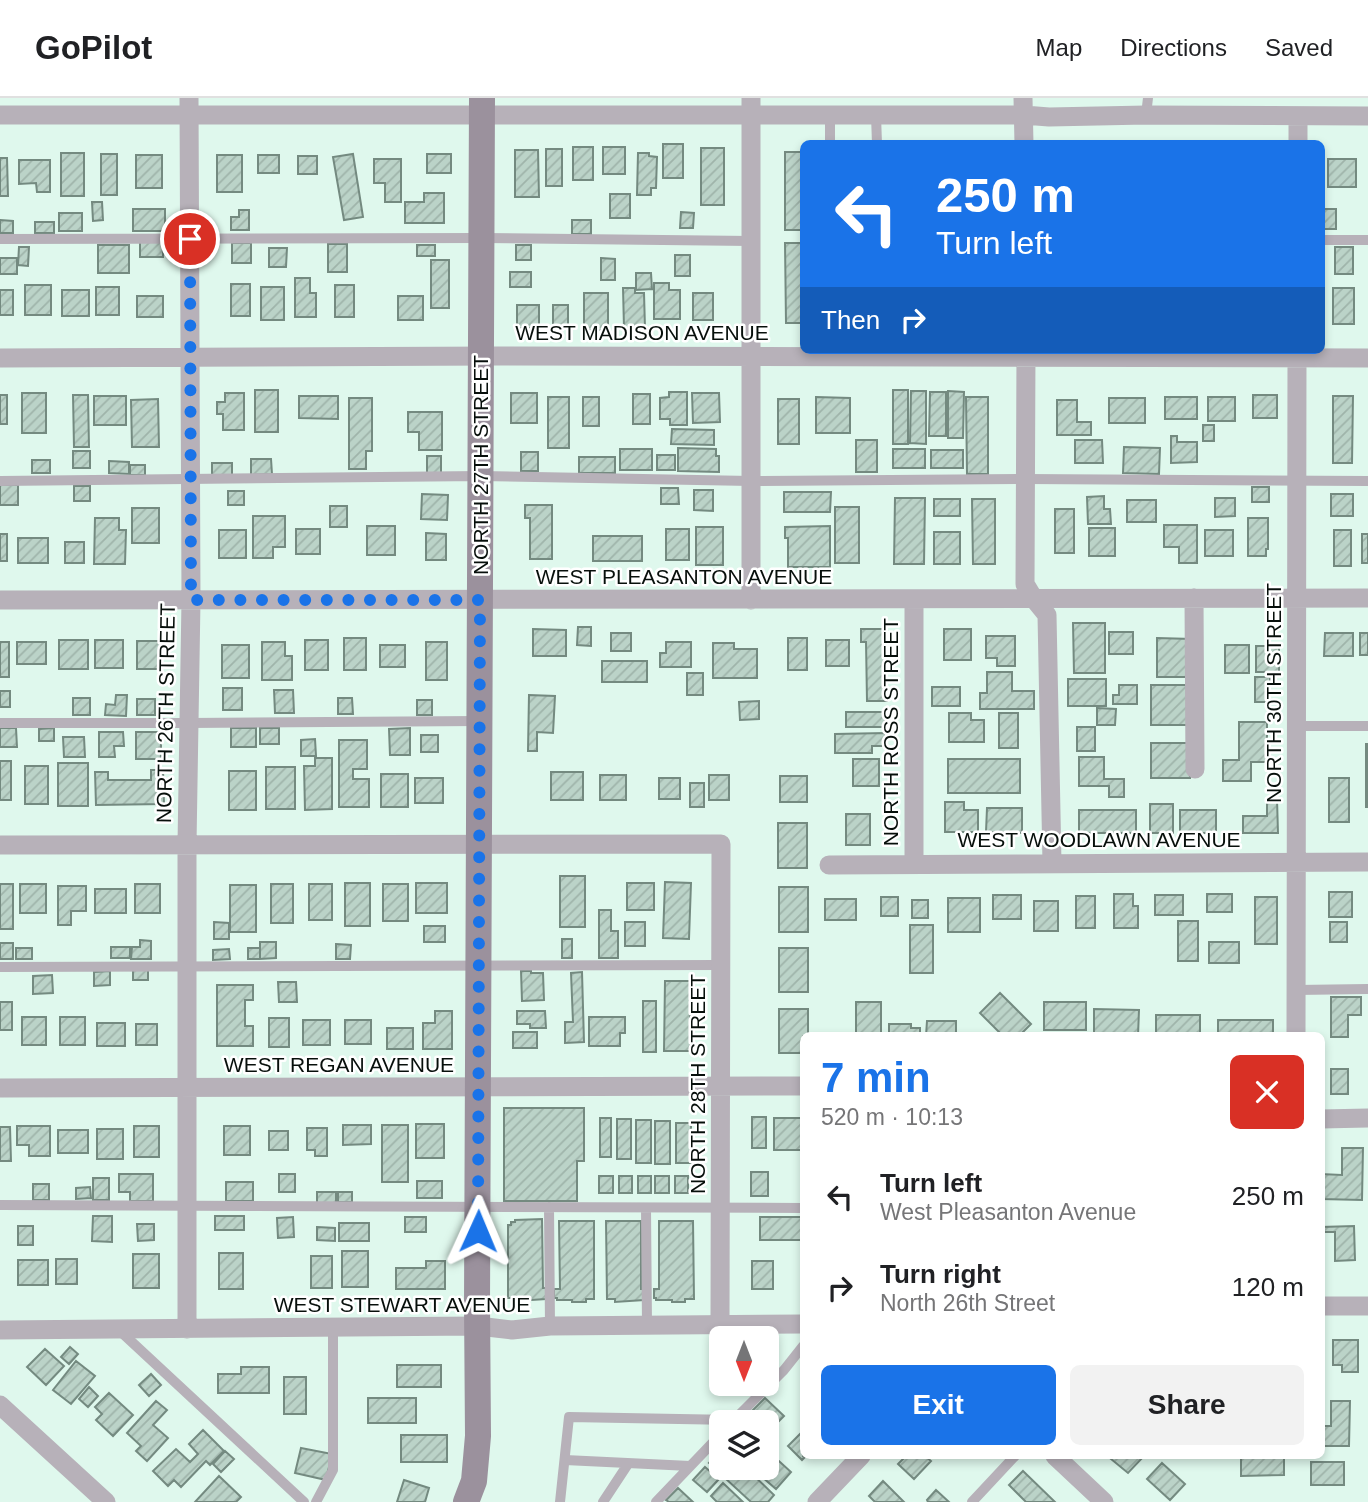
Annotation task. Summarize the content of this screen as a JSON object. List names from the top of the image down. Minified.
{"streets":{"street":["WEST MADISON AVENUE","NORTH 27TH STREET","WEST PLEASANTON AVENUE","NORTH 30TH STREET","NORTH 26TH STREET","NORTH ROSS STREET","WEST WOODLAWN AVENUE","WEST REGAN AVENUE","NORTH 28TH STREET","WEST STEWART AVENUE"]},"crossings":[["WEST MADISON AVENUE","NORTH 27TH STREET"],["WEST MADISON AVENUE","NORTH 26TH STREET"],["NORTH 27TH STREET","WEST PLEASANTON AVENUE"],["NORTH 27TH STREET","WEST REGAN AVENUE"],["NORTH 27TH STREET","NORTH 28TH STREET"],["NORTH 27TH STREET","WEST STEWART AVENUE"],["WEST PLEASANTON AVENUE","NORTH 30TH STREET"],["WEST PLEASANTON AVENUE","NORTH 26TH STREET"],["WEST PLEASANTON AVENUE","NORTH ROSS STREET"],["NORTH 30TH STREET","WEST WOODLAWN AVENUE"],["NORTH 26TH STREET","WEST REGAN AVENUE"],["NORTH 26TH STREET","WEST STEWART AVENUE"],["NORTH ROSS STREET","WEST WOODLAWN AVENUE"],["WEST REGAN AVENUE","NORTH 28TH STREET"],["NORTH 28TH STREET","WEST STEWART AVENUE"]],"north":"bottom","page":{"header":"GoPilot","nav":["Map","Directions","Saved"],"turn":["250 m","Turn left"],"then":"Then","heading":["7 min","520 m · 10:13"],"list":[{"name":"Turn left","note":"West Pleasanton Avenue","value":"250 m"},{"name":"Turn right","note":"North 26th Street","value":"120 m"}],"buttons":["Exit","Share"]}}
